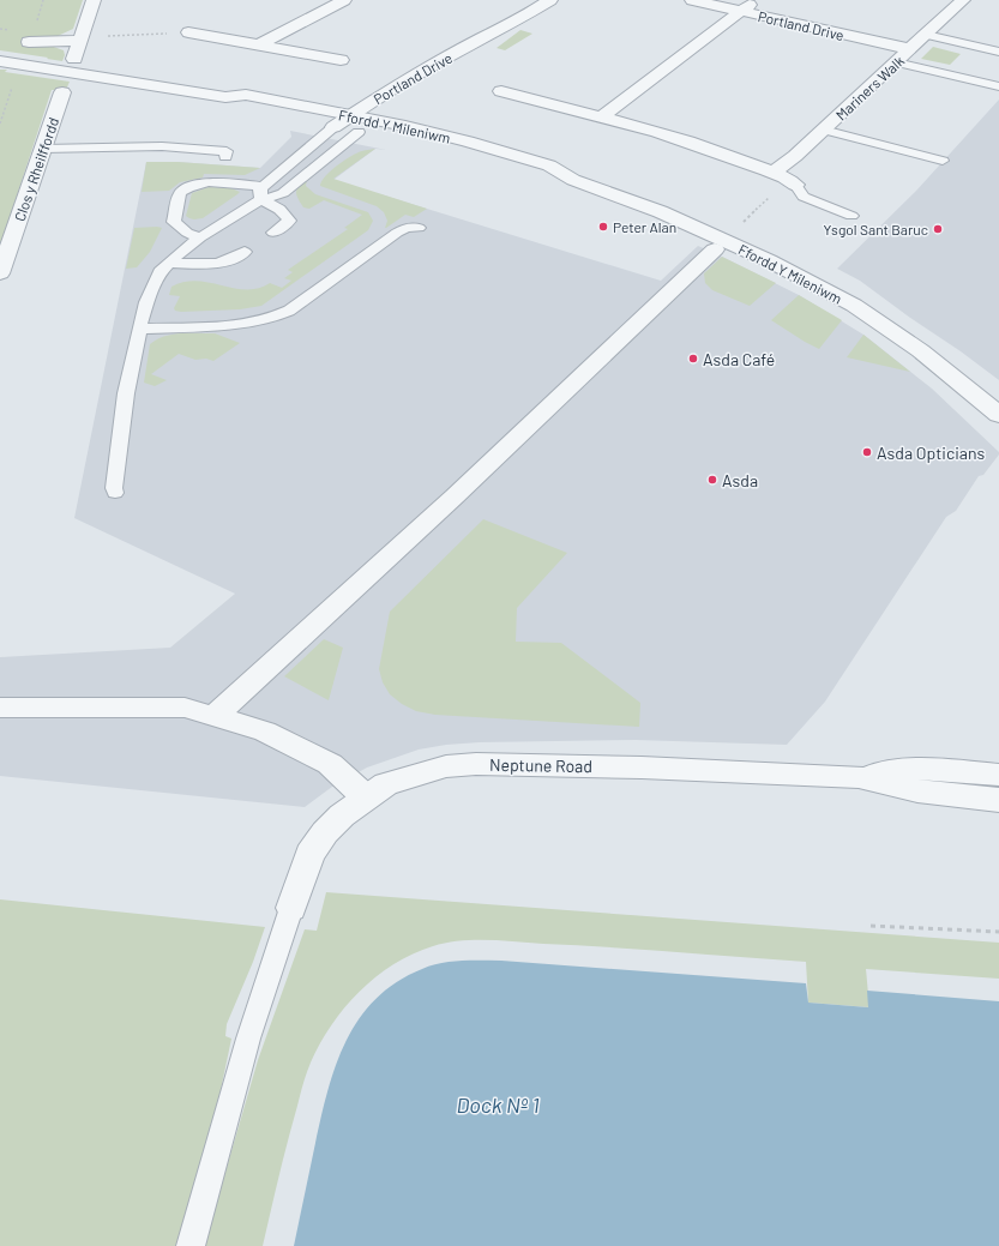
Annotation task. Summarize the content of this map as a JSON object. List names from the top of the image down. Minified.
{"streets":{"street":["Portland Drive","Mariners Walk","Ffordd Y Mileniwm","Clos y Rheilffordd","Neptune Road"]},"crossings":[["Portland Drive","Mariners Walk"],["Portland Drive","Ffordd Y Mileniwm"]],"water":["Dock Nº 1"],"places":["Peter Alan","Ysgol Sant Baruc","Asda Café","Asda Opticians","Asda"]}
